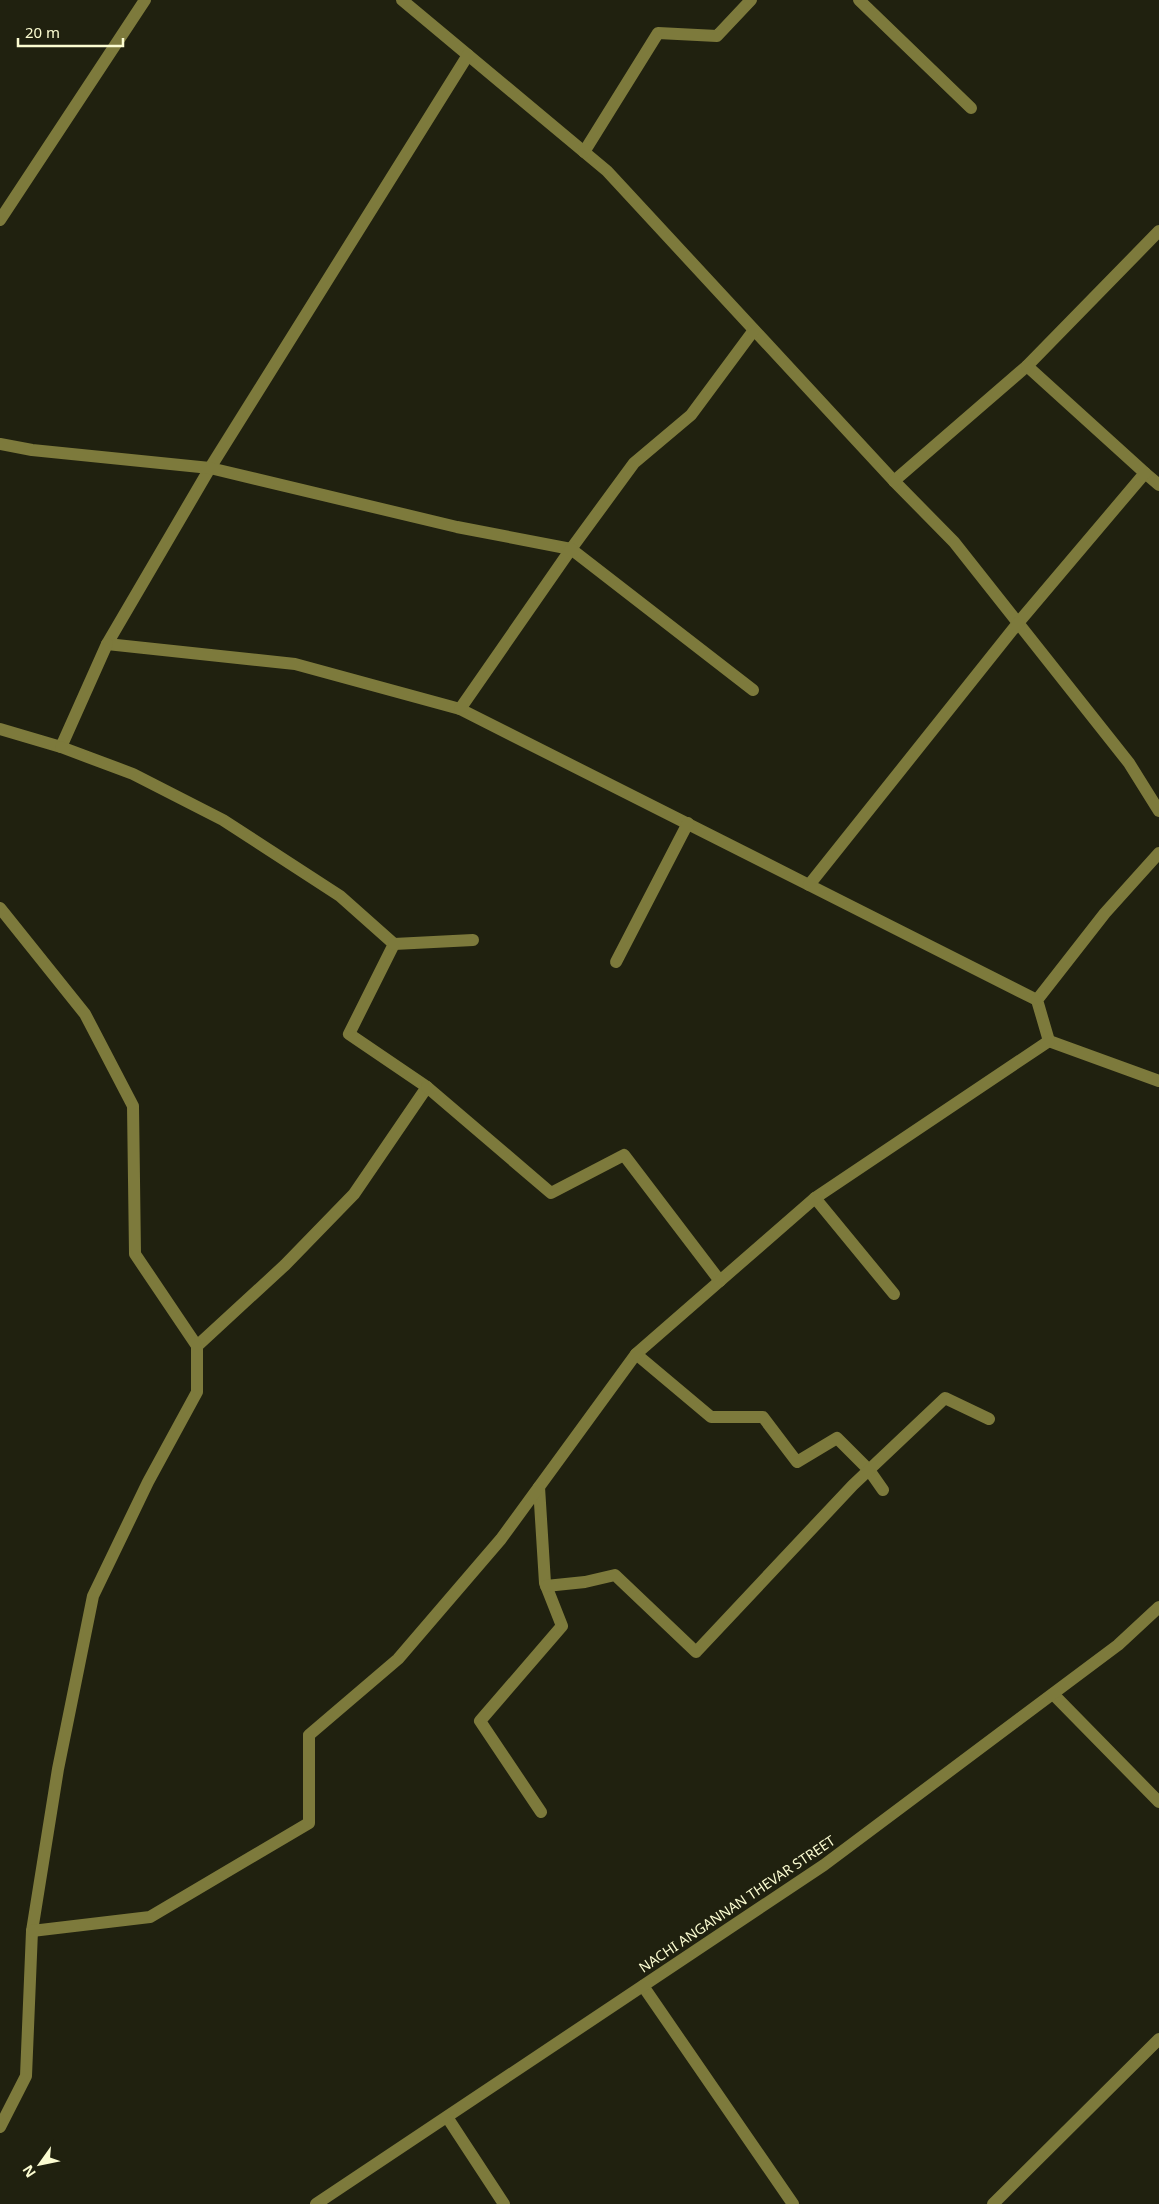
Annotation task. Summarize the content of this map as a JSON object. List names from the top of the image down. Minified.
{"streets":{"street":["NACHI ANGANNAN THEVAR STREET"]},"scale_bar":"20 m","north":"bottom left"}
